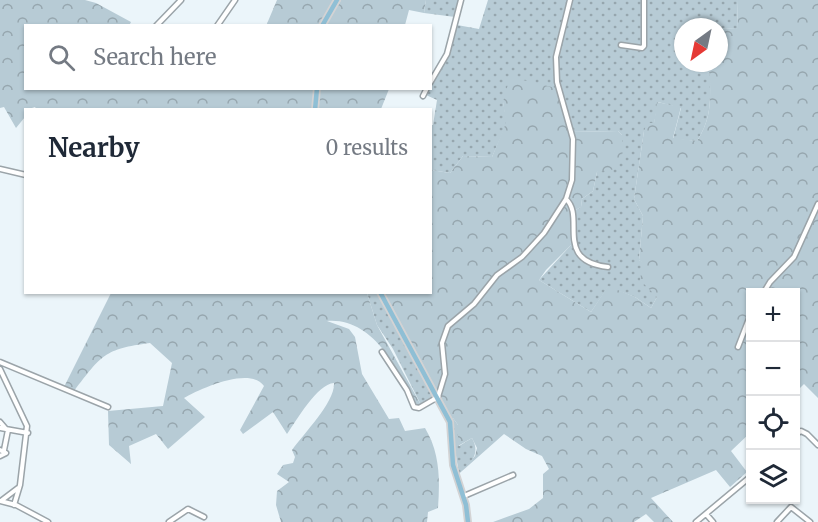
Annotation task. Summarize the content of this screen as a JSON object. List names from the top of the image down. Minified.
{"north":"bottom left","page":{"search":"Search here","heading":["Nearby","0 results"],"map_buttons":["+","−"]}}
